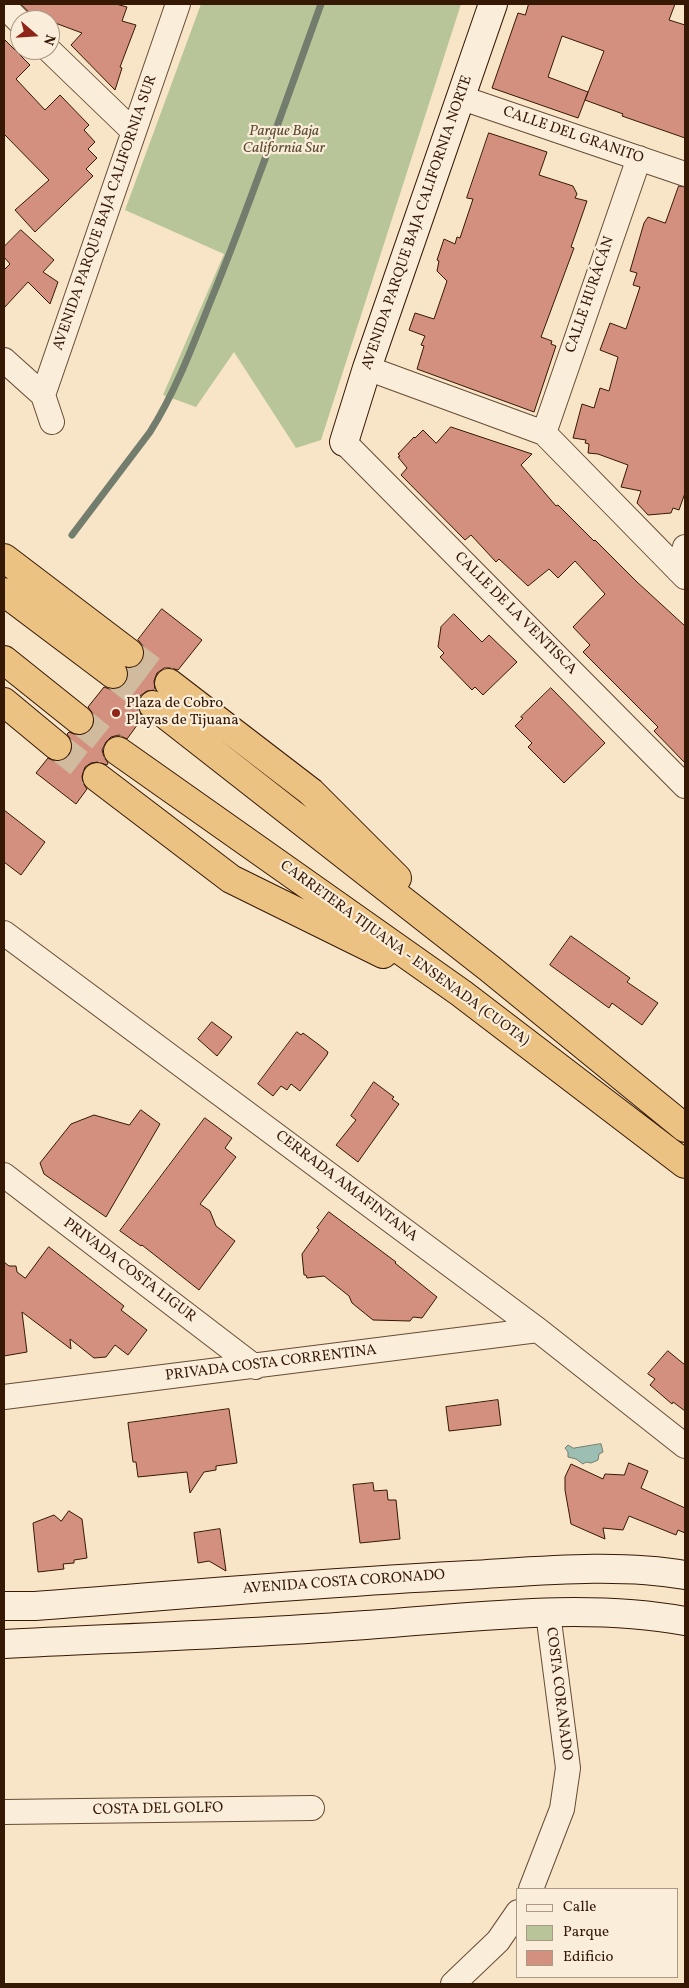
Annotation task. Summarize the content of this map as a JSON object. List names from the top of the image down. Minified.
{"streets":{"highway":["CARRETERA TIJUANA - ENSENADA (CUOTA)"],"street":["CALLE DEL GRANITO","AVENIDA PARQUE BAJA CALIFORNIA SUR","AVENIDA PARQUE BAJA CALIFORNIA NORTE","CALLE HURÁCÁN","CALLE DE LA VENTISCA","CERRADA AMAFINTANA","PRIVADA COSTA LIGUR","PRIVADA COSTA CORRENTINA","AVENIDA COSTA CORONADO","COSTA CORANADO","COSTA DEL GOLFO"]},"crossings":[["CALLE DEL GRANITO","AVENIDA PARQUE BAJA CALIFORNIA NORTE"],["CALLE DEL GRANITO","CALLE HURÁCÁN"],["AVENIDA PARQUE BAJA CALIFORNIA NORTE","CALLE DE LA VENTISCA"],["CERRADA AMAFINTANA","PRIVADA COSTA CORRENTINA"],["PRIVADA COSTA LIGUR","PRIVADA COSTA CORRENTINA"]],"parks":["Parque Baja California Sur"],"places":["Plaza de Cobro Playas de Tijuana"],"legend":["Calle","Parque","Edificio"],"north":"right"}
